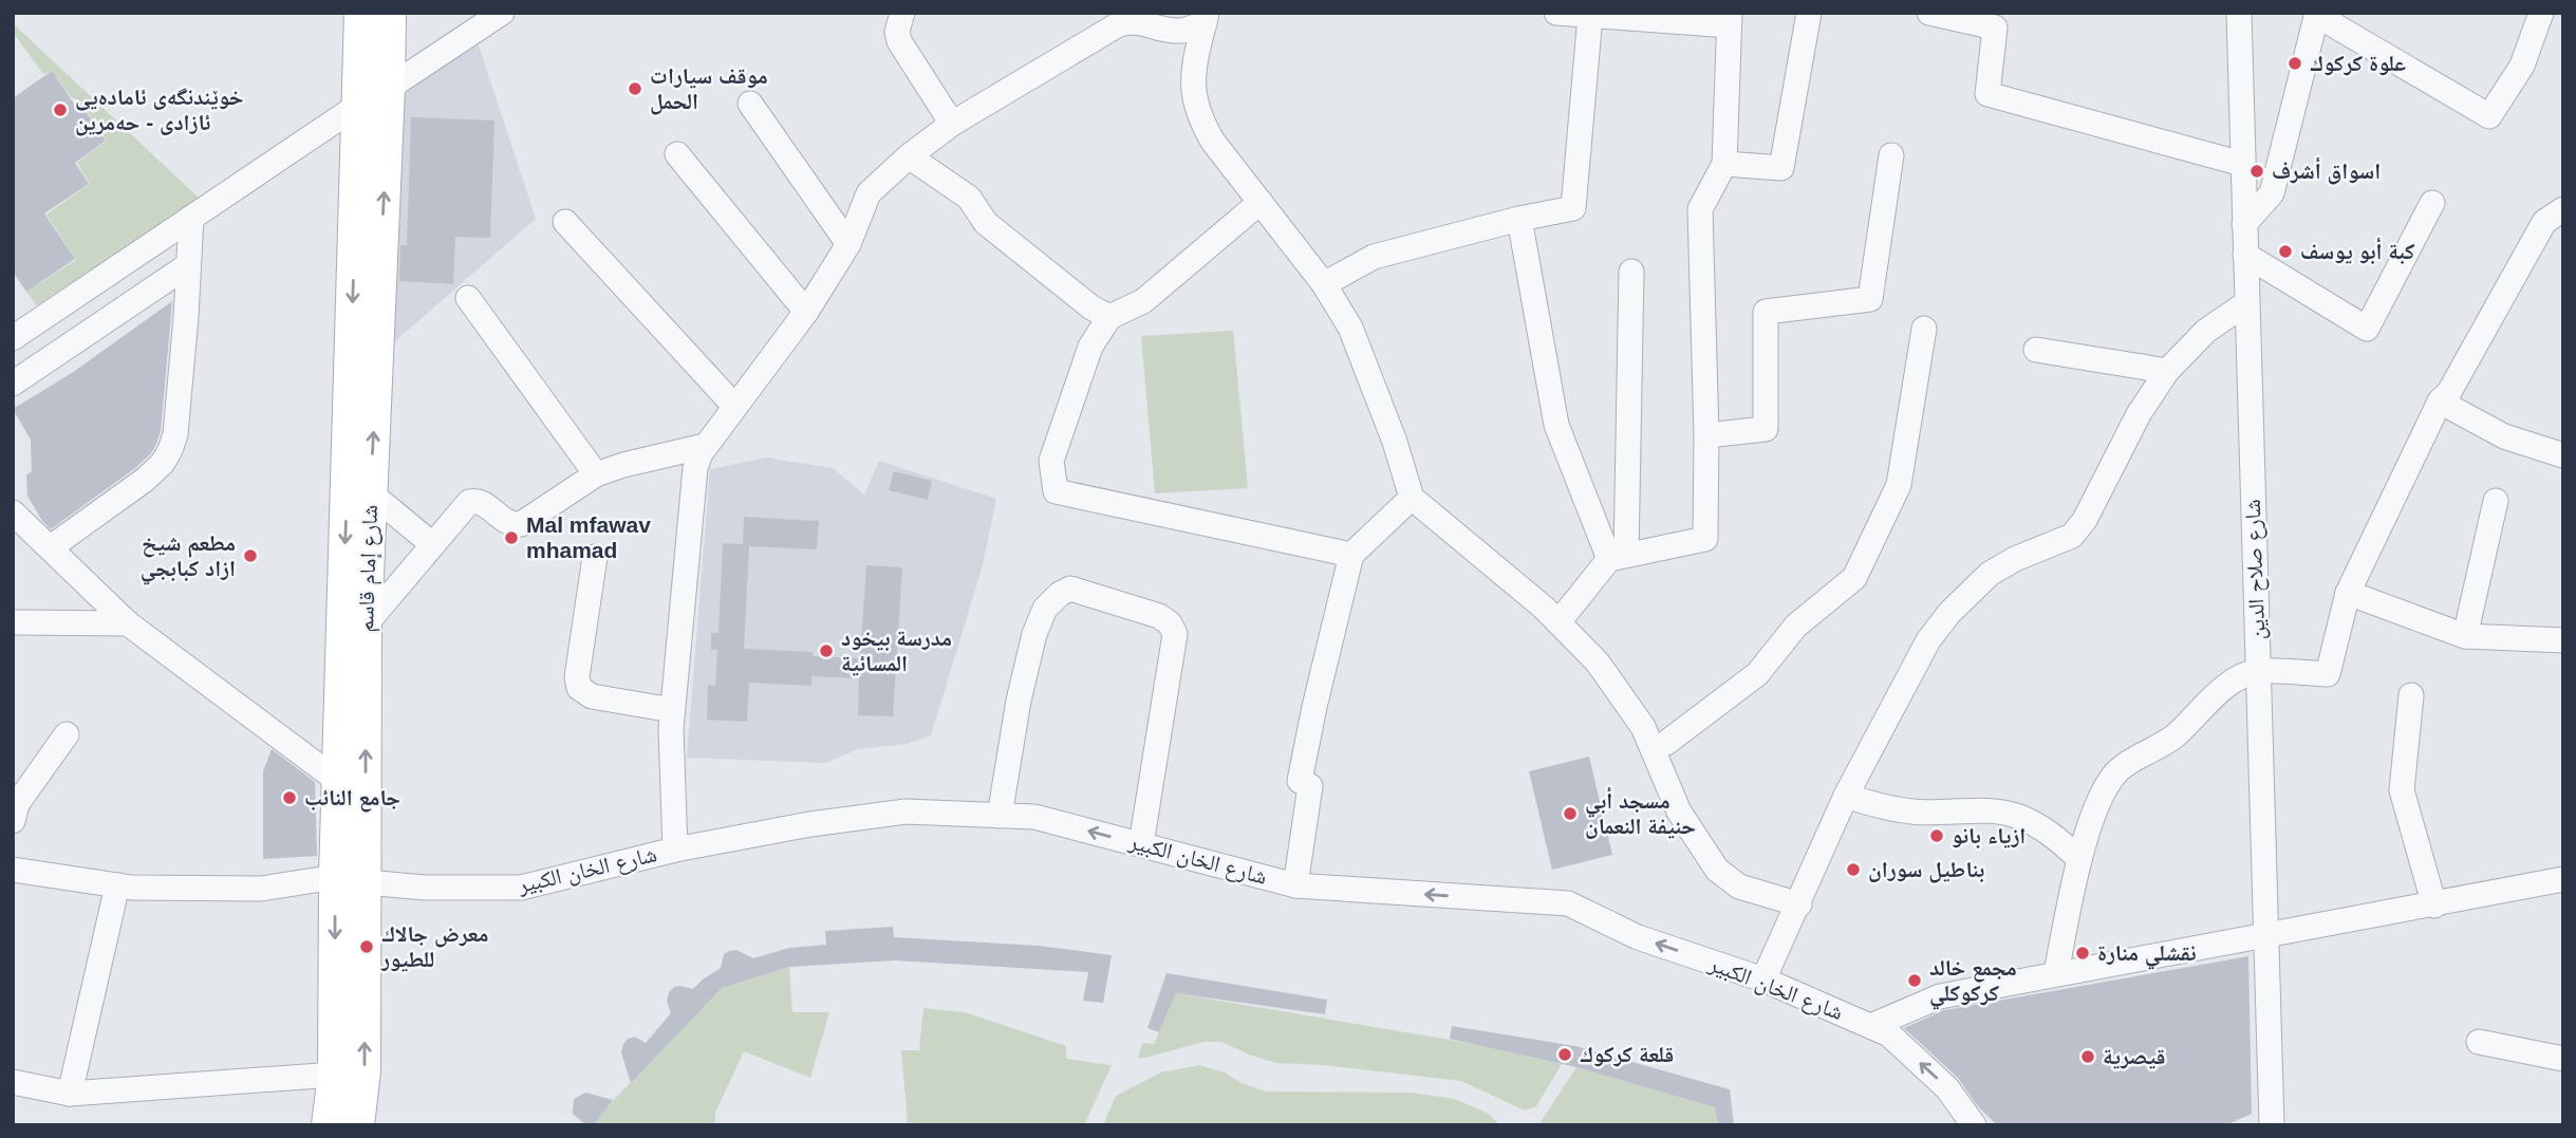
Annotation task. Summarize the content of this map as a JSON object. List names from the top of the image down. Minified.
{"streets":{"main road":["شارع إمام قاسم"],"street":["شارع صلاح الدين","شارع الخان الكبير"]},"crossings":[["شارع إمام قاسم","شارع الخان الكبير"]],"one_way":["شارع الخان الكبير"],"places":["علوة كركوك","موقف سيارات الحمل","خوێندنگەی ئامادەیی ئازادی - حەمرین","اسواق أشرف","كبة أبو يوسف","Mal mfawav mhamad","مطعم شيخ ازاد كبابجي","مدرسة بيخود المسائية","جامع النائب","مسجد أبي حنيفة النعمان","ازياء بانو","بناطيل سوران","معرض جالاك للطيور","نقشلي منارة","مجمع خالد كركوكلي","قلعة كركوك","قيصرية"]}
